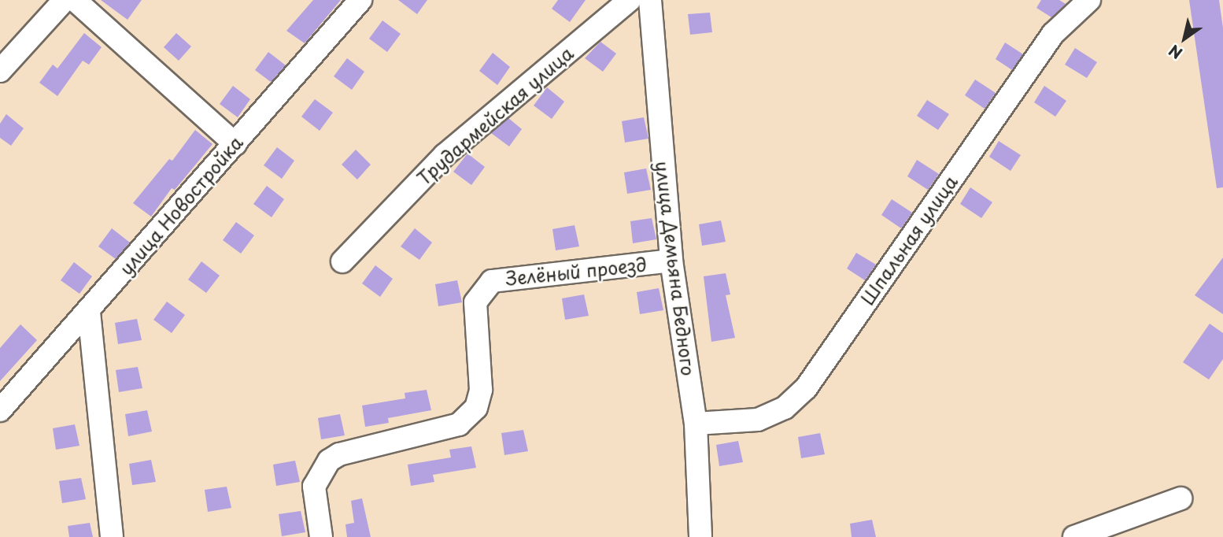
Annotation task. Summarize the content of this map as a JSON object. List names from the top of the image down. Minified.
{"streets":{"street":["Трудармейская улица","улица Новостройка","Шпальная улица","улица Демьяна Бедного","Зелёный проезд"]},"crossings":[["Шпальная улица","улица Демьяна Бедного"],["улица Демьяна Бедного","Зелёный проезд"]],"north":"bottom left"}
